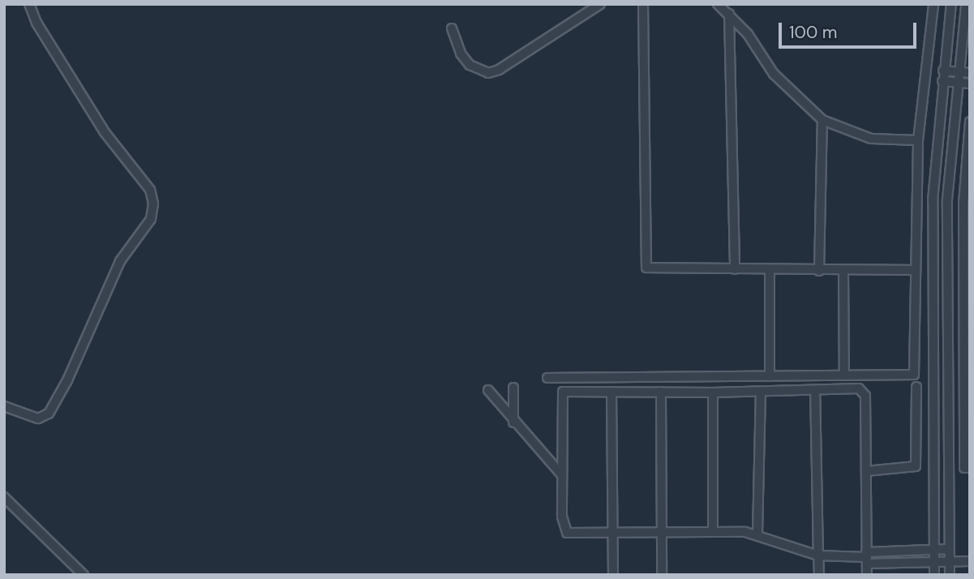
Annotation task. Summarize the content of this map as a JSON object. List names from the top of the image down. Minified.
{"scale_bar":"100 m"}
